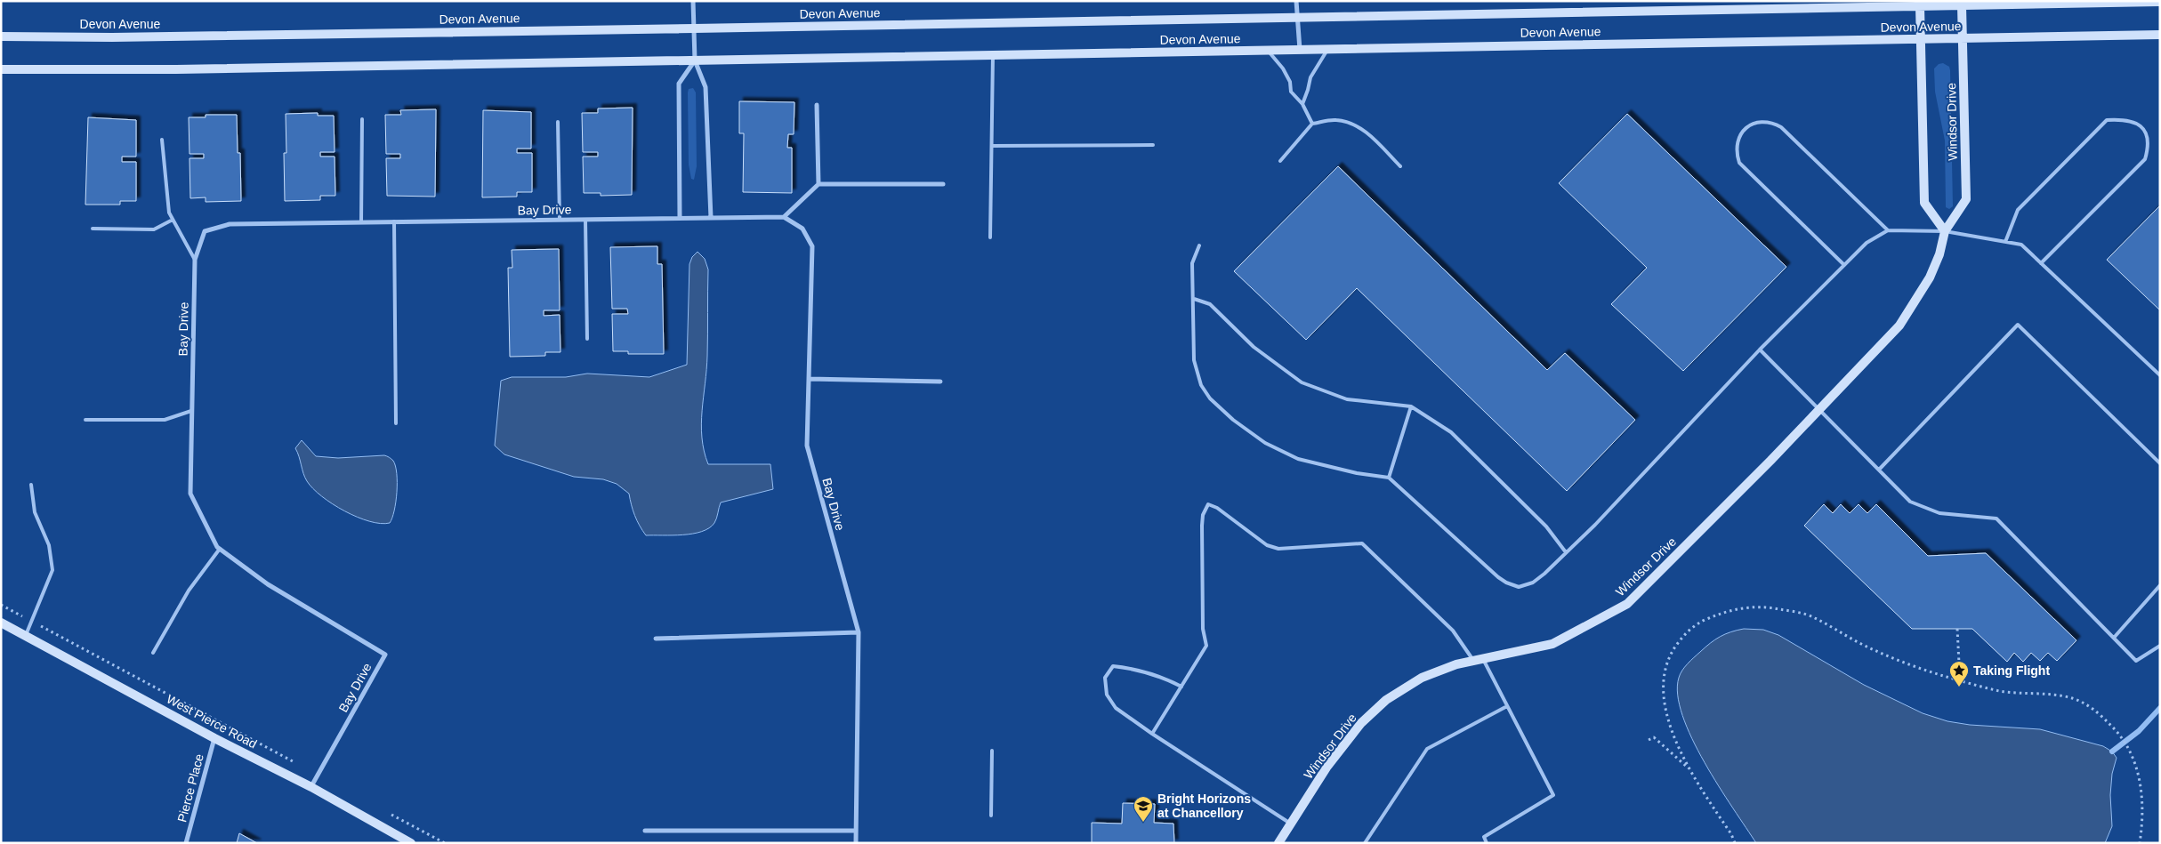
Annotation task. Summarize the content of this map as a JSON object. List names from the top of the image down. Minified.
{"streets":{"main road":["Devon Avenue","Windsor Drive","West Pierce Road"],"street":["Bay Drive","Pierce Place"]},"crossings":[["Devon Avenue","Windsor Drive"],["Bay Drive","West Pierce Road"],["West Pierce Road","Pierce Place"]],"places":{"place":["Taking Flight"],"school or university":["Bright Horizons at Chancellory"]}}
